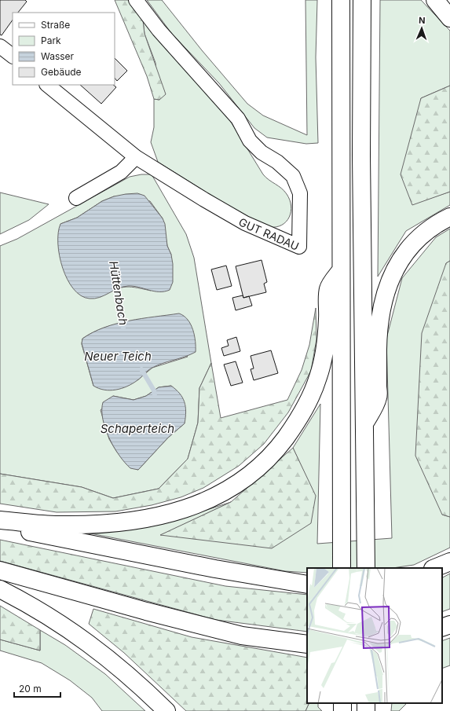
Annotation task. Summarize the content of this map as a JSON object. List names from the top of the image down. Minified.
{"streets":{"street":["GUT RADAU"]},"water":["Hüttenbach","Neuer Teich","Schaperteich"],"legend":["Straße","Park","Wasser","Gebäude"],"scale_bar":"20 m","north":"top"}
